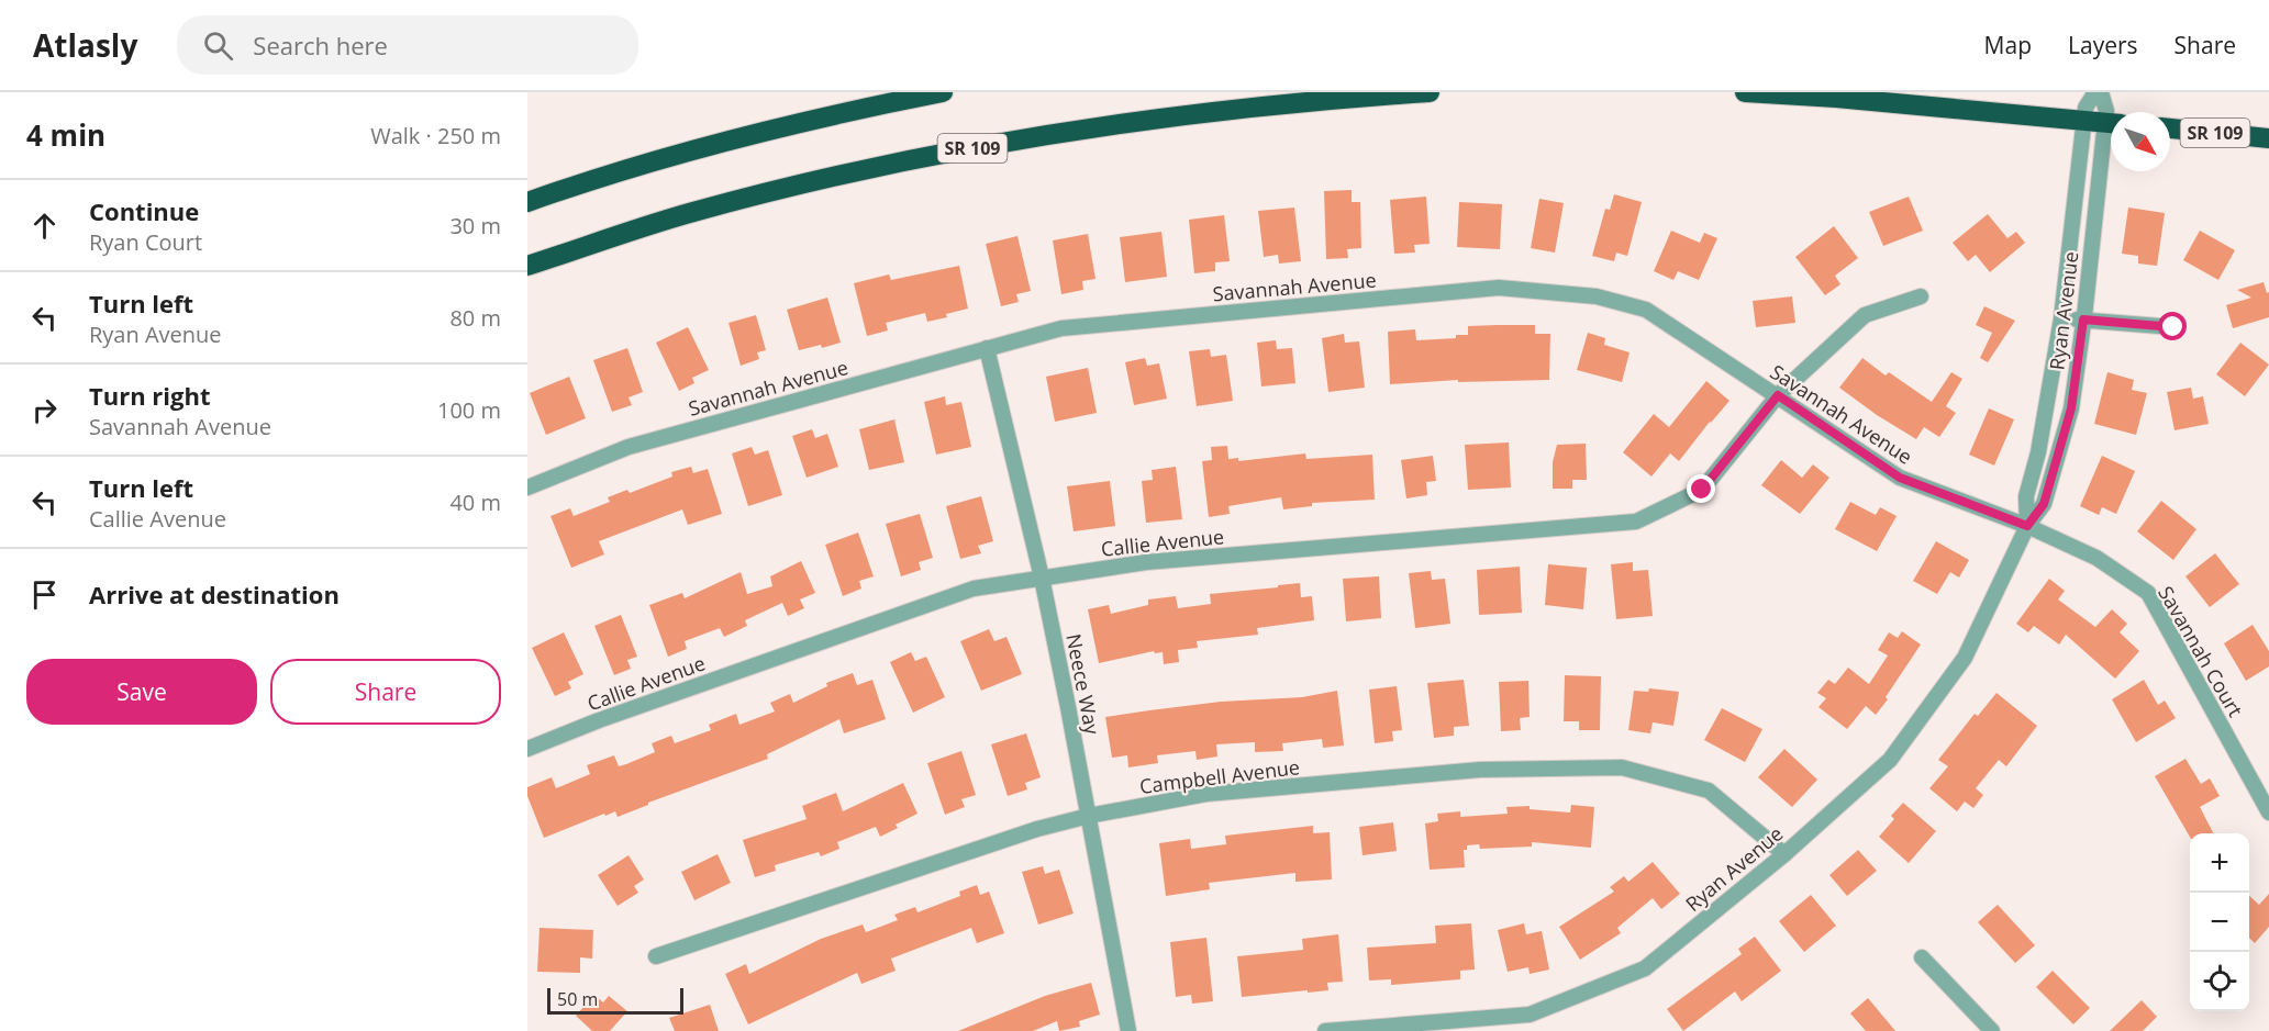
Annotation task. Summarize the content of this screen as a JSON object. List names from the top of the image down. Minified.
{"streets":{"highway":["SR 109"],"street":["Savannah Avenue","Ryan Avenue","Callie Avenue","Savannah Court","Neece Way","Campbell Avenue"]},"crossings":[["Savannah Avenue","Ryan Avenue"],["Savannah Avenue","Callie Avenue"],["Savannah Avenue","Savannah Court"],["Savannah Avenue","Neece Way"],["Ryan Avenue","Savannah Court"],["Ryan Avenue","Campbell Avenue"],["Callie Avenue","Neece Way"],["Neece Way","Campbell Avenue"]],"scale_bar":"50 m","north":"bottom right","page":{"header":"Atlasly","search":"Search here","nav":["Map","Layers","Share"],"heading":["4 min","Walk · 250 m"],"list":[["Continue","Ryan Court","30 m"],["Turn left","Ryan Avenue","80 m"],["Turn right","Savannah Avenue","100 m"],["Turn left","Callie Avenue","40 m"],"Arrive at destination"],"buttons":["Save","Share"],"map_buttons":["+","−"],"scale":"50 m"}}
